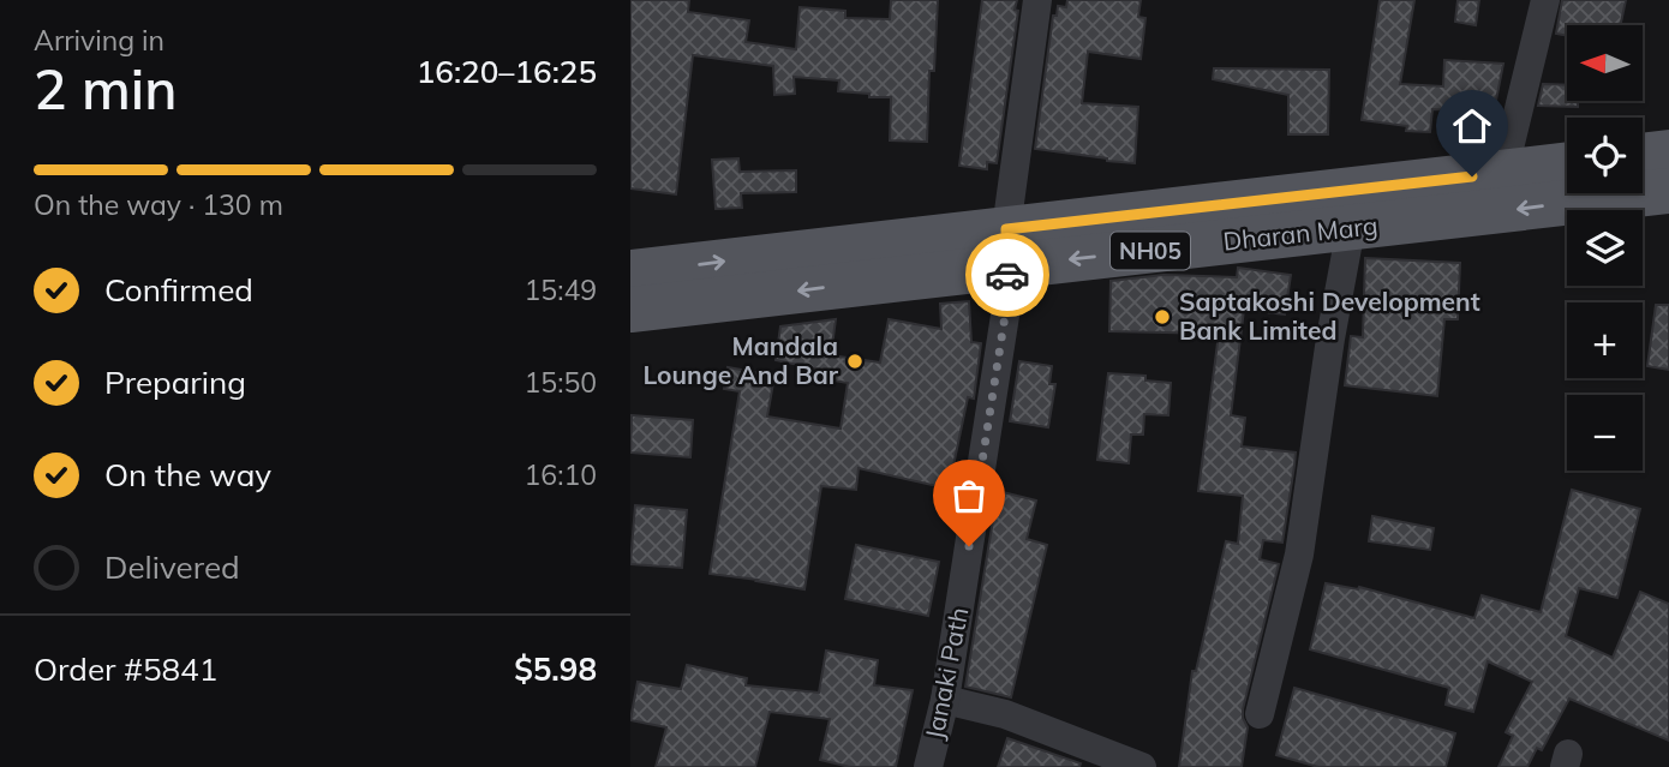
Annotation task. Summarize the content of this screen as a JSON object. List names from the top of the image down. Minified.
{"streets":{"main road":["Dharan Marg","NH05"],"street":["Janaki Path"]},"crossings":[["Dharan Marg","Janaki Path"]],"places":["Saptakoshi Development Bank Limited","Mandala Lounge And Bar"],"north":"left","page":{"heading":["2 min","Arriving in","16:20–16:25"],"panel":["Order #5841","$5.98"],"map_buttons":["+","−"],"bar":"On the way · 130 m","list":[["Confirmed","15:49"],["Preparing","15:50"],["On the way","16:10"],"Delivered"]}}
